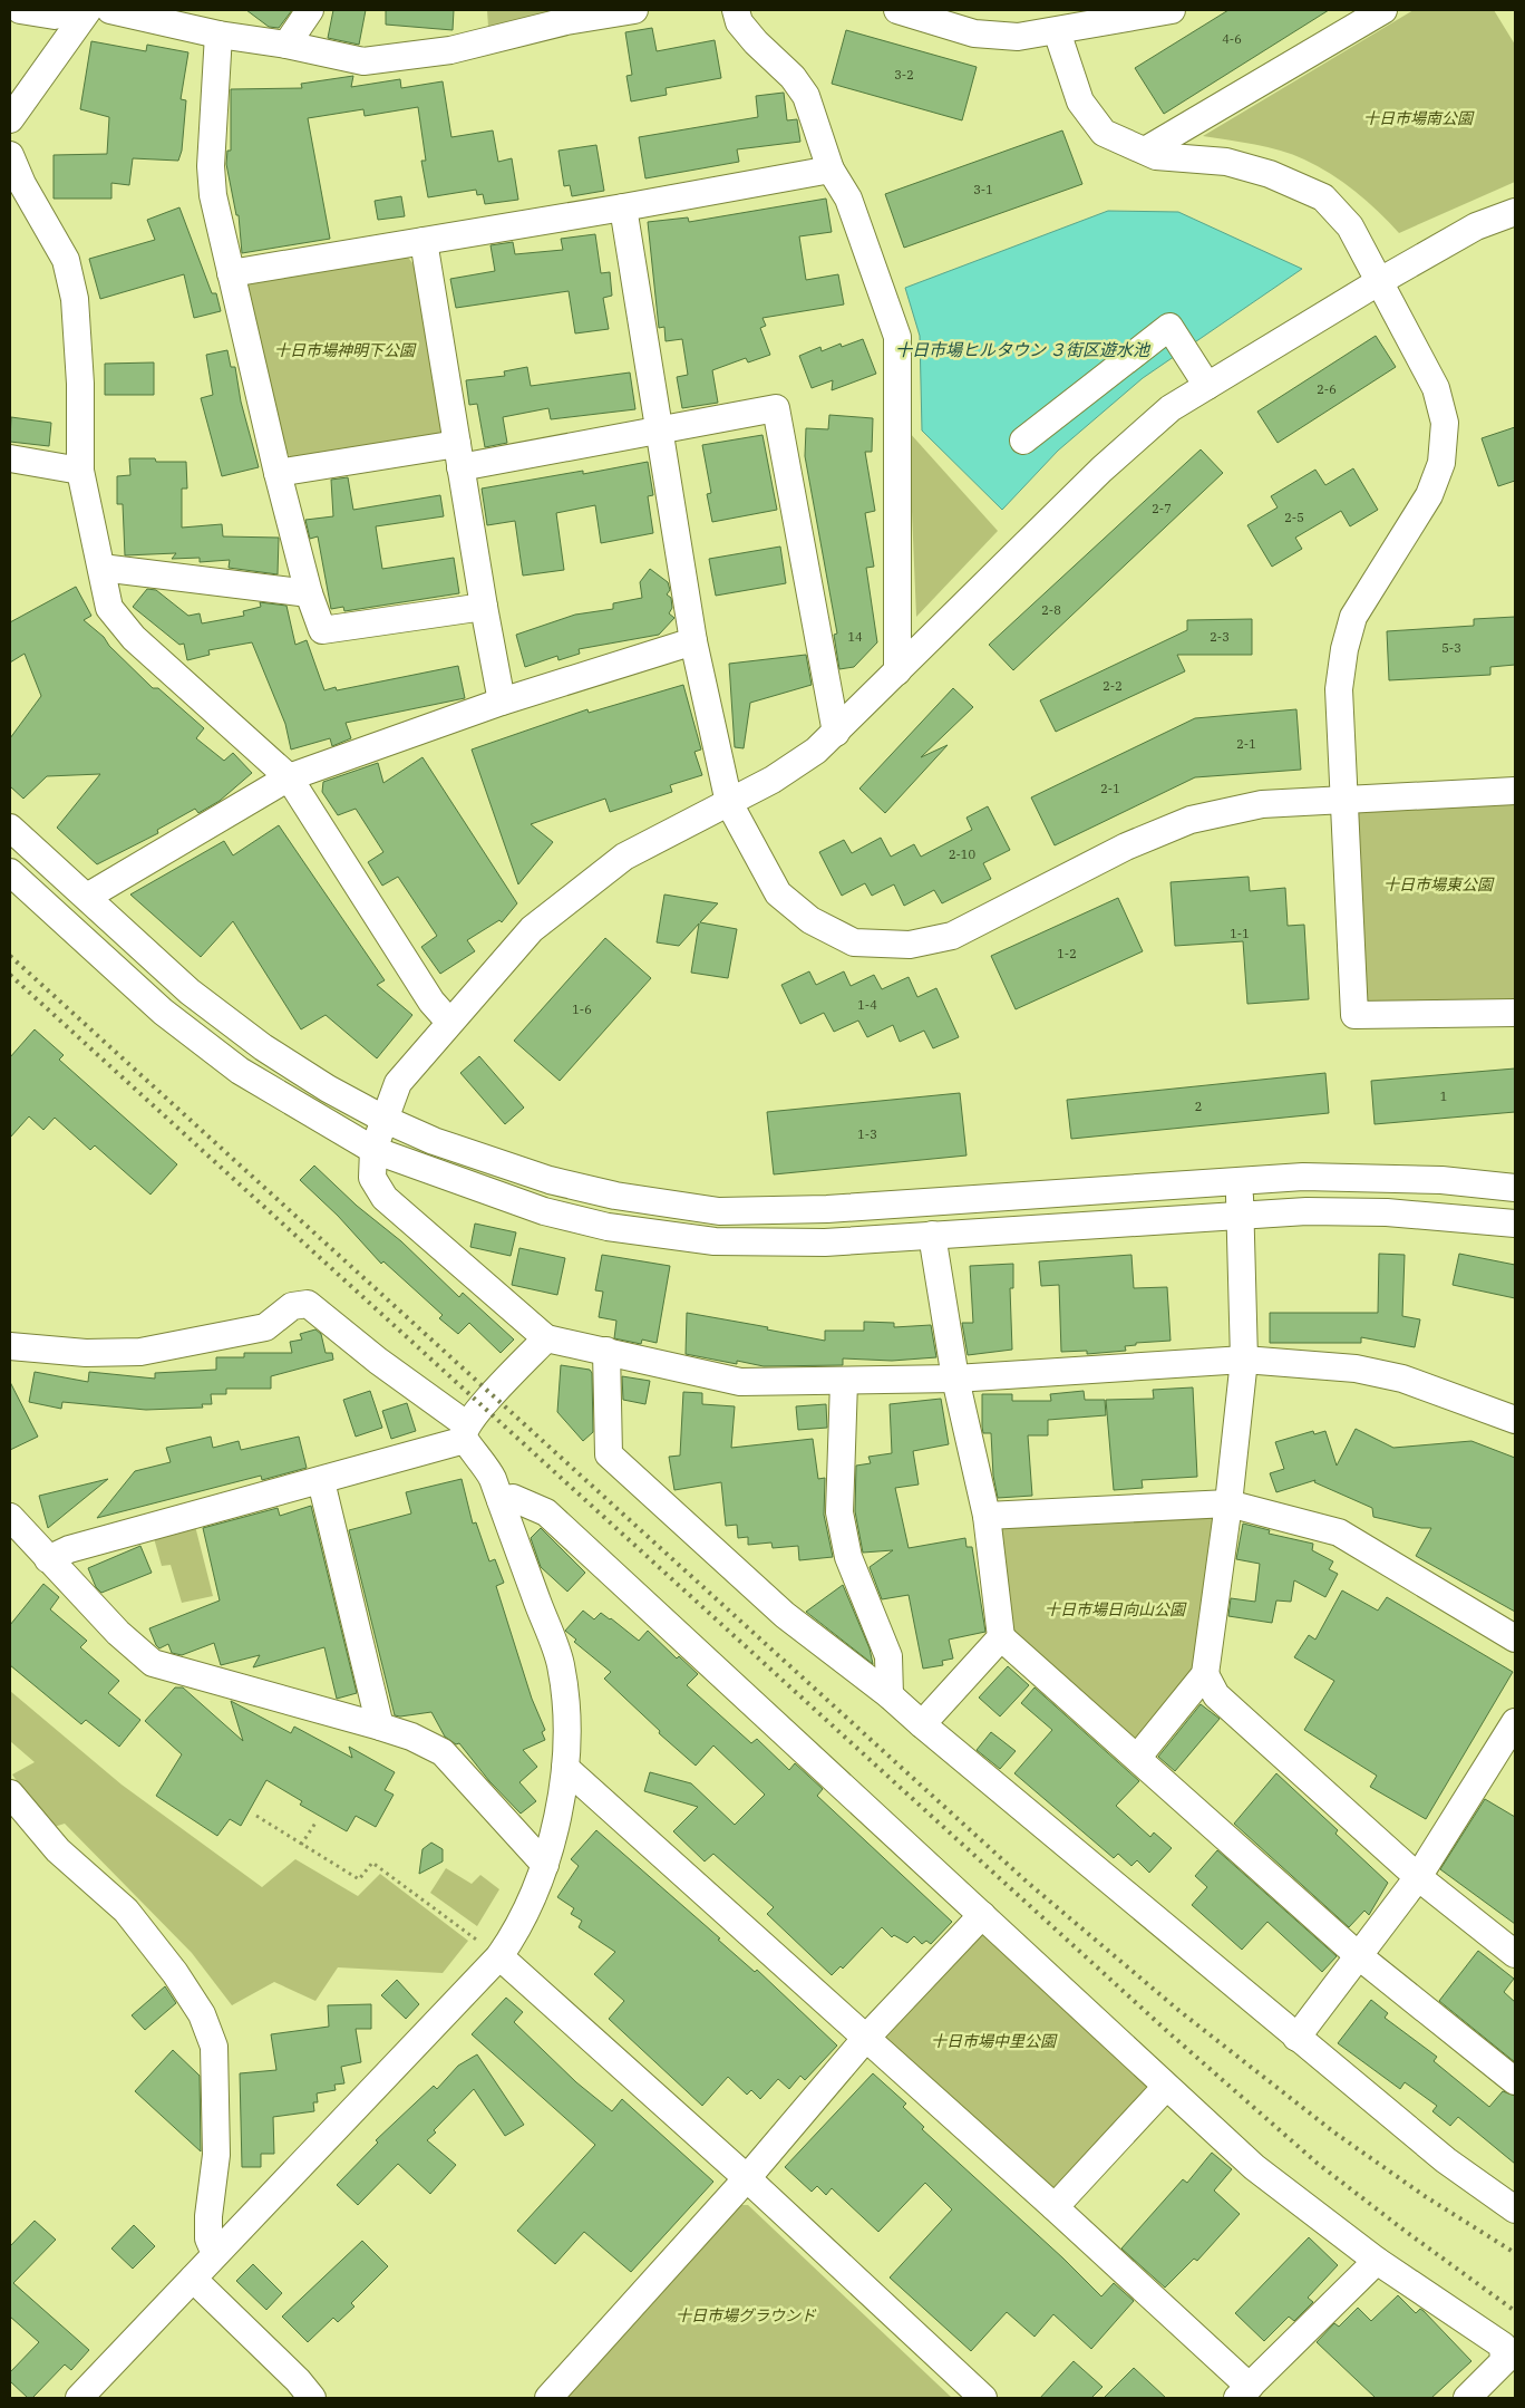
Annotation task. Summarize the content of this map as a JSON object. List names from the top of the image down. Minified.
{"water":["十日市場ヒルタウン ３街区遊水池"],"parks":["十日市場南公園","十日市場神明下公園","十日市場東公園","十日市場日向山公園","十日市場中里公園","十日市場グラウンド"],"house_numbers":["4-6","3-2","3-1","2-6","2-7","2-5","2-8","14","2-3","5-3","2-2","2-1","2-1","2-10","1-1","1-2","1-4","1-6","1","2","1-3"]}
